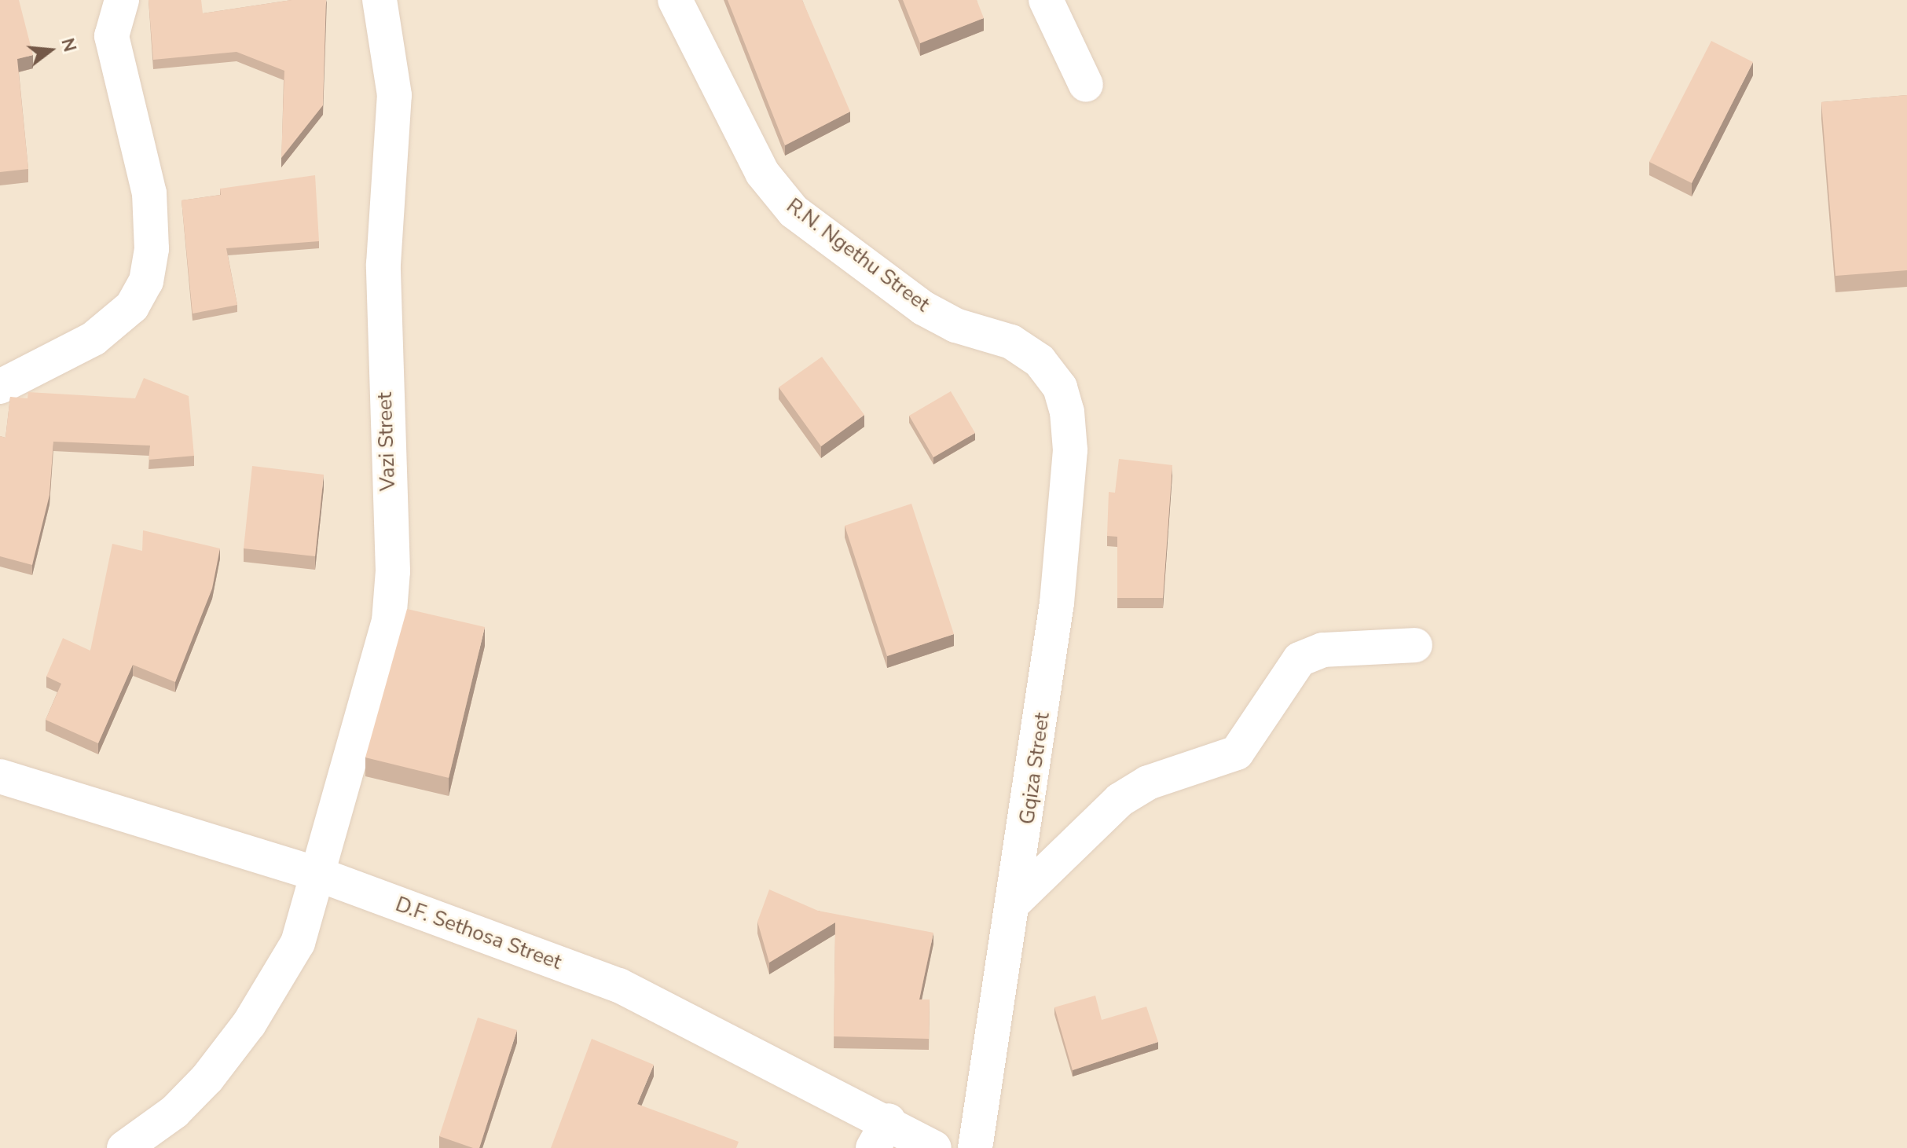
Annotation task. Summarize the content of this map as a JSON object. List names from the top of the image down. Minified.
{"streets":{"street":["R.N. Ngethu Street","Vazi Street","Gqiza Street","D.F. Sethosa Street"]},"crossings":[["R.N. Ngethu Street","Gqiza Street"],["Vazi Street","D.F. Sethosa Street"]],"north":"right"}
